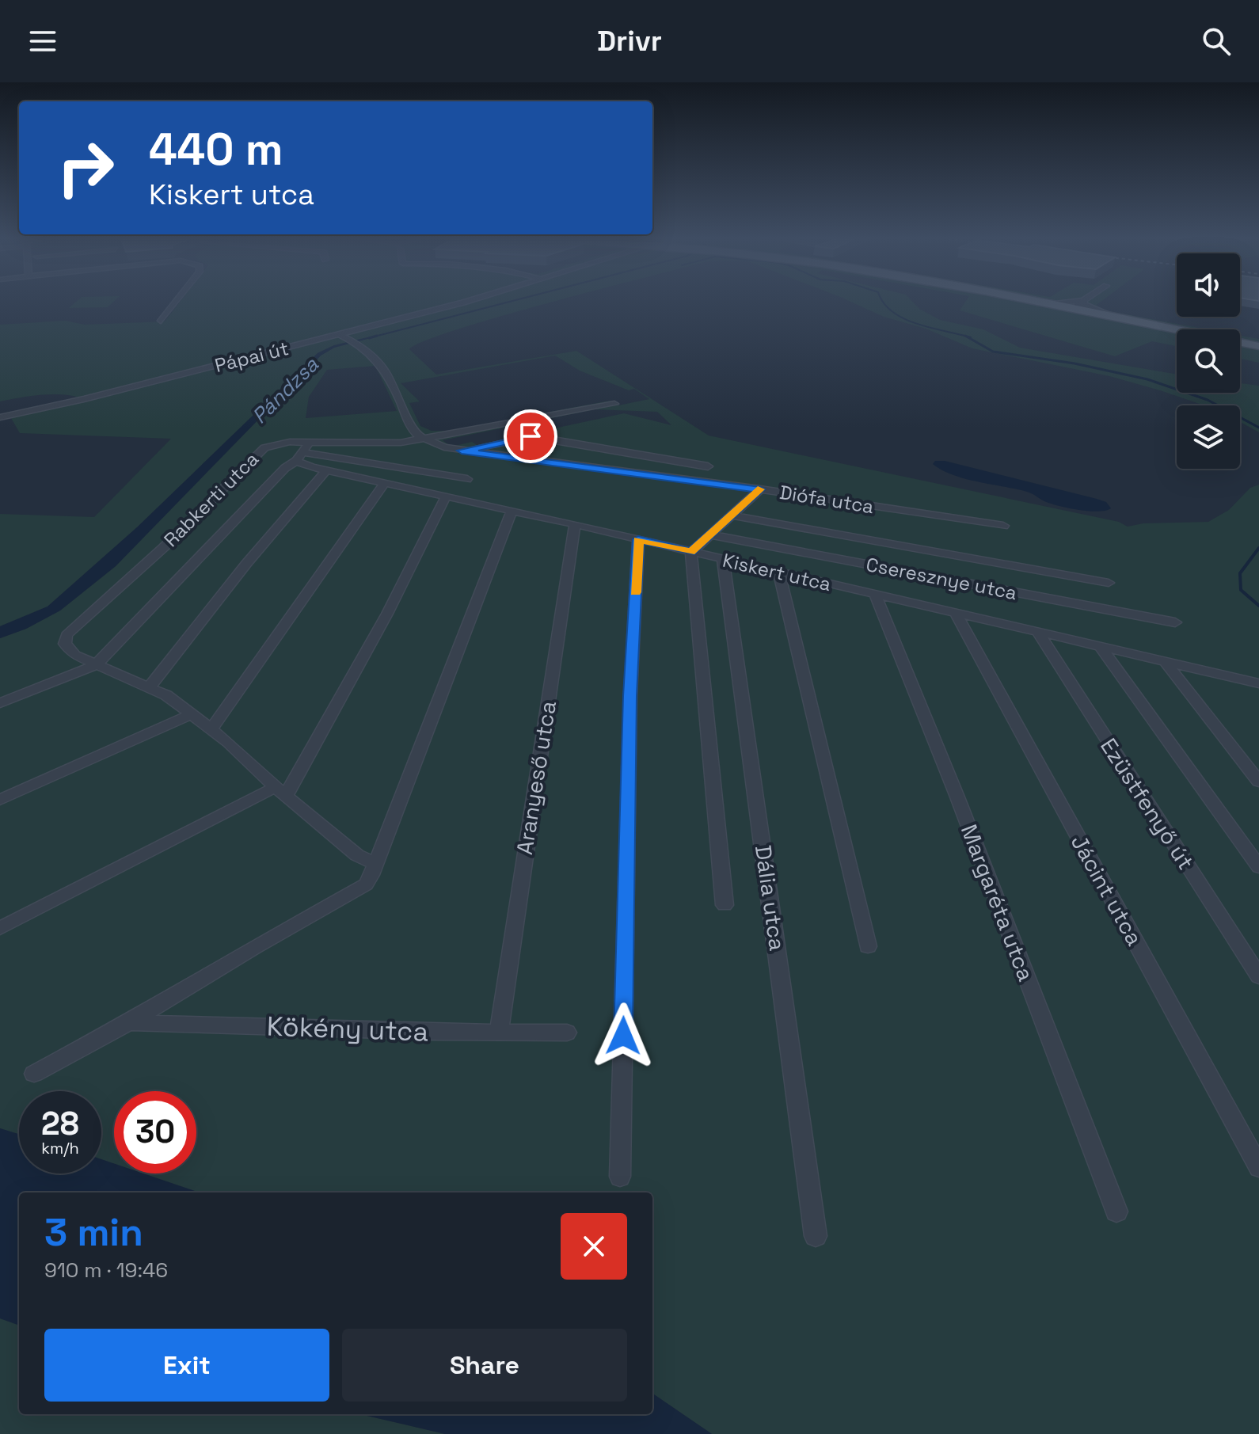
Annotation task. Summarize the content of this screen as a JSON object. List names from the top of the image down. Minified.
{"streets":{"street":["Pápai út","Rabkerti utca","Diófa utca","Kiskert utca","Cseresznye utca","Aranyeső utca","Ezüstfenyő út","Jácint utca","Dália utca","Margaréta utca","Kökény utca"]},"crossings":[["Rabkerti utca","Diófa utca"],["Kiskert utca","Aranyeső utca"],["Kiskert utca","Ezüstfenyő út"],["Kiskert utca","Jácint utca"],["Kiskert utca","Dália utca"],["Kiskert utca","Margaréta utca"],["Aranyeső utca","Kökény utca"]],"water":["Pándzsa"],"page":{"header":"Drivr","turn":["440 m","Kiskert utca"],"speed":"28 km/h","limit":"30","heading":["3 min","910 m · 19:46"],"buttons":["Exit","Share"]}}
